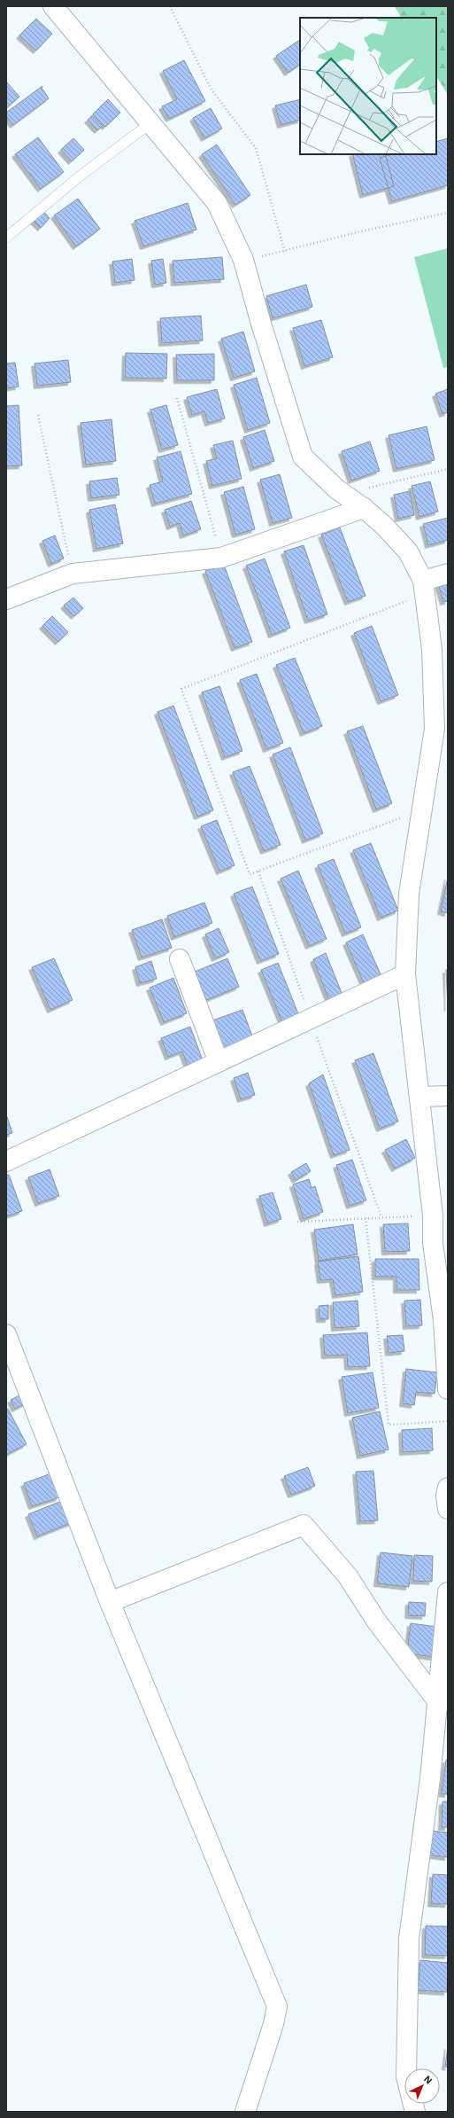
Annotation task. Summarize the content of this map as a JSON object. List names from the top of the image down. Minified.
{"north":"top right"}
